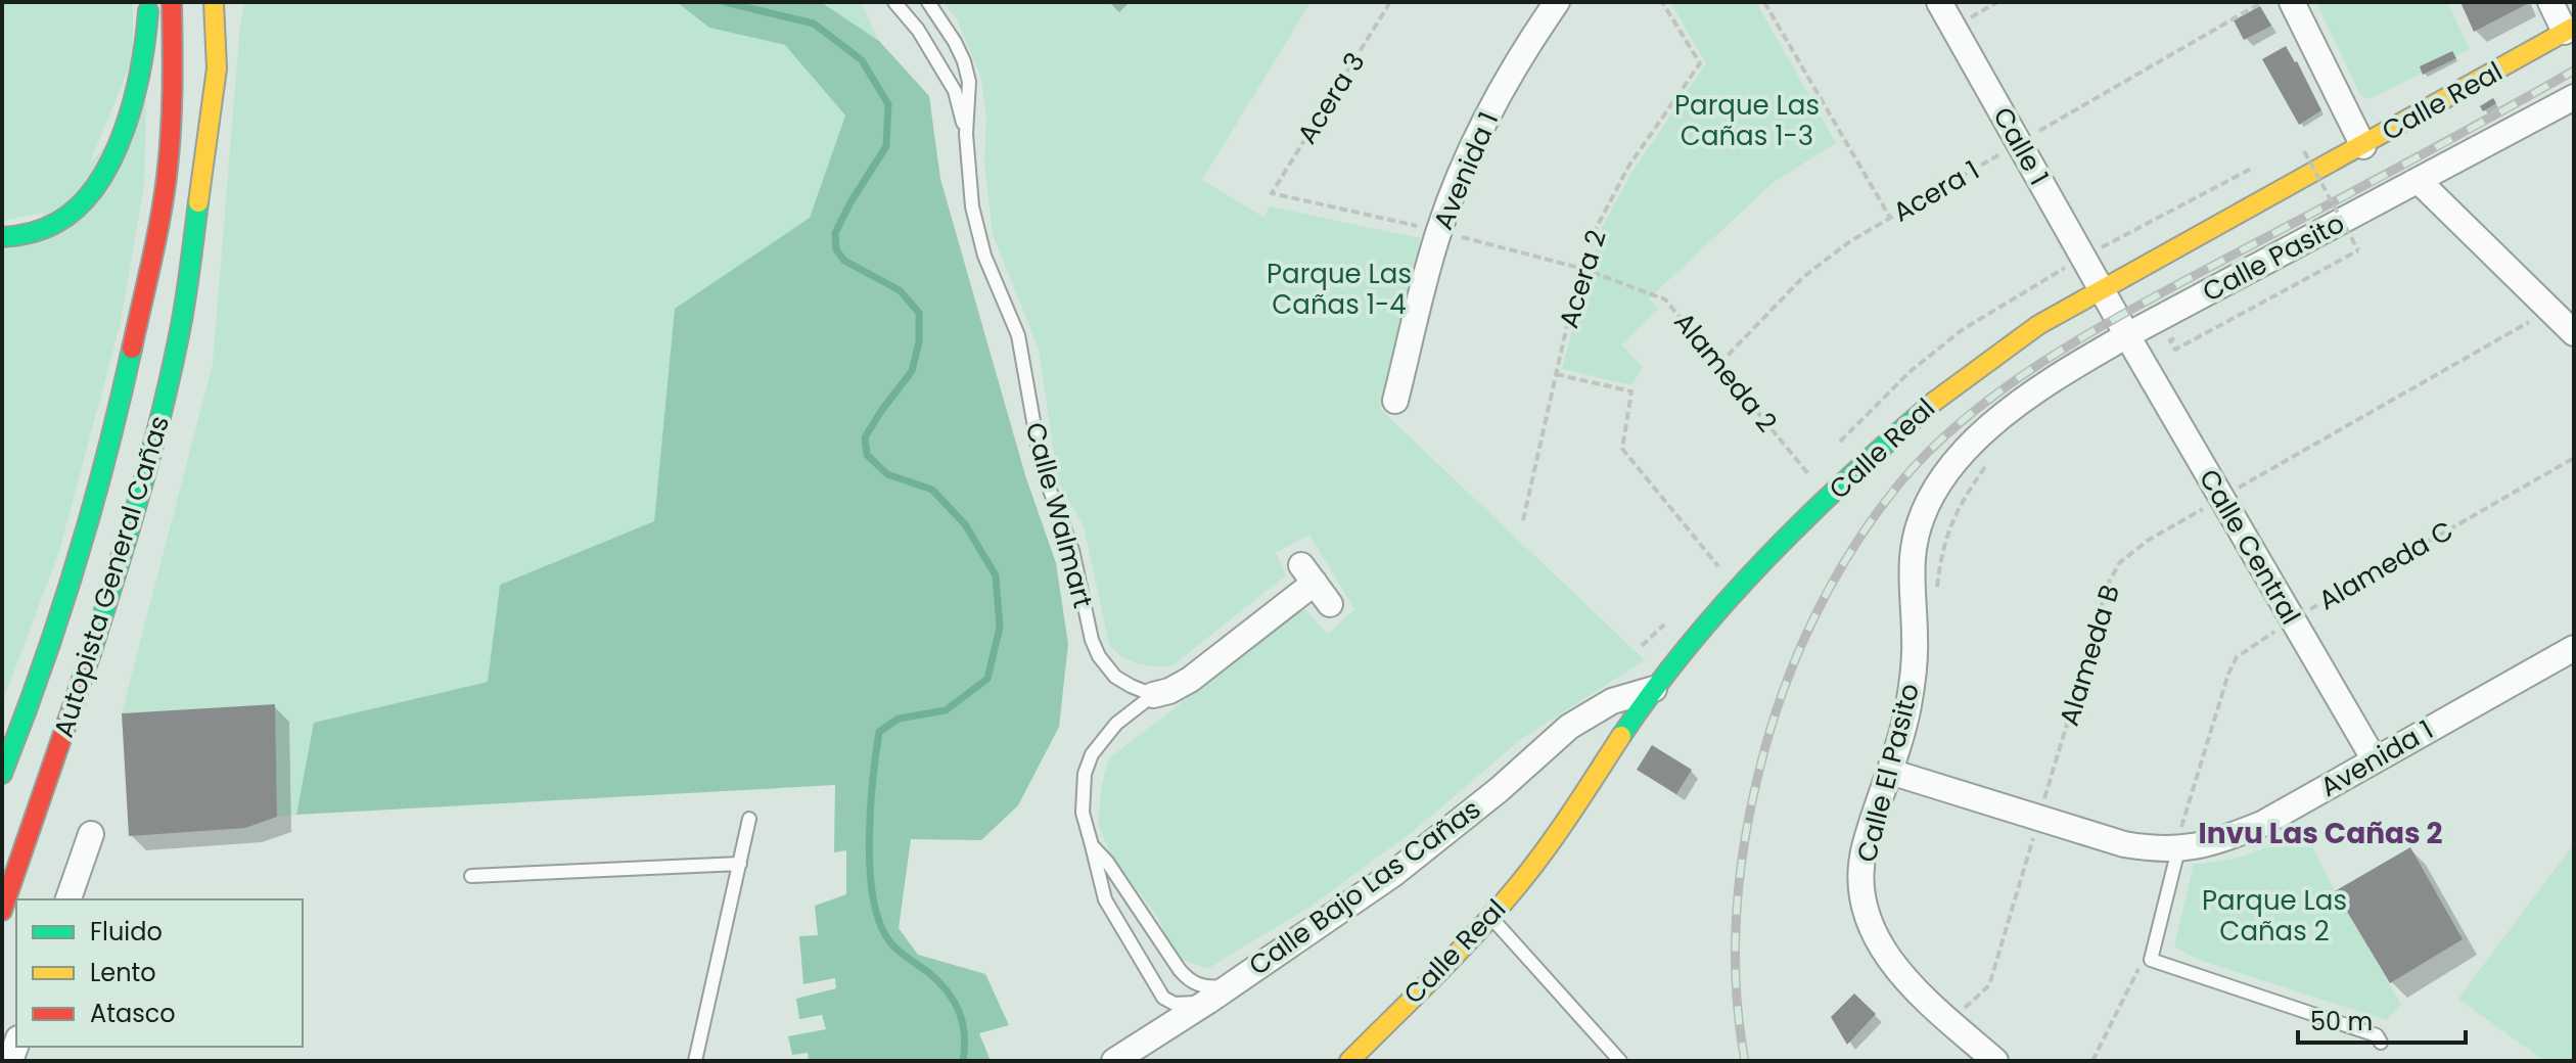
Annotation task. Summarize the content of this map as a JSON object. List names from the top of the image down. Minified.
{"streets":{"main road":["Calle Real","Autopista General Cañas"],"street":["Calle 1","Avenida 1","Calle Pasito","Calle Central","Calle El Pasito","Calle Bajo Las Cañas"],"lane":["Calle Walmart"],"path":["Acera 3","Acera 1","Acera 2","Alameda 2","Alameda C","Alameda B"]},"crossings":[["Acera 3","Alameda 2"],["Calle Real","Calle 1"],["Calle Real","Calle Bajo Las Cañas"],["Calle 1","Acera 1"],["Calle 1","Calle Pasito"],["Calle 1","Calle Central"],["Calle 1","Calle El Pasito"],["Avenida 1","Alameda 2"],["Avenida 1","Calle Central"],["Avenida 1","Alameda C"],["Avenida 1","Alameda B"],["Avenida 1","Calle El Pasito"],["Acera 1","Alameda 2"],["Calle Pasito","Calle Central"],["Calle Pasito","Calle El Pasito"],["Acera 2","Alameda 2"],["Calle Central","Alameda C"],["Calle Central","Alameda B"],["Calle Central","Calle El Pasito"],["Alameda B","Calle El Pasito"]],"districts":["Invu Las Cañas 2"],"parks":["Parque Las Cañas 1-3","Parque Las Cañas 1-4","Parque Las Cañas 2"],"legend":["Fluido","Lento","Atasco"],"scale_bar":"50 m"}
